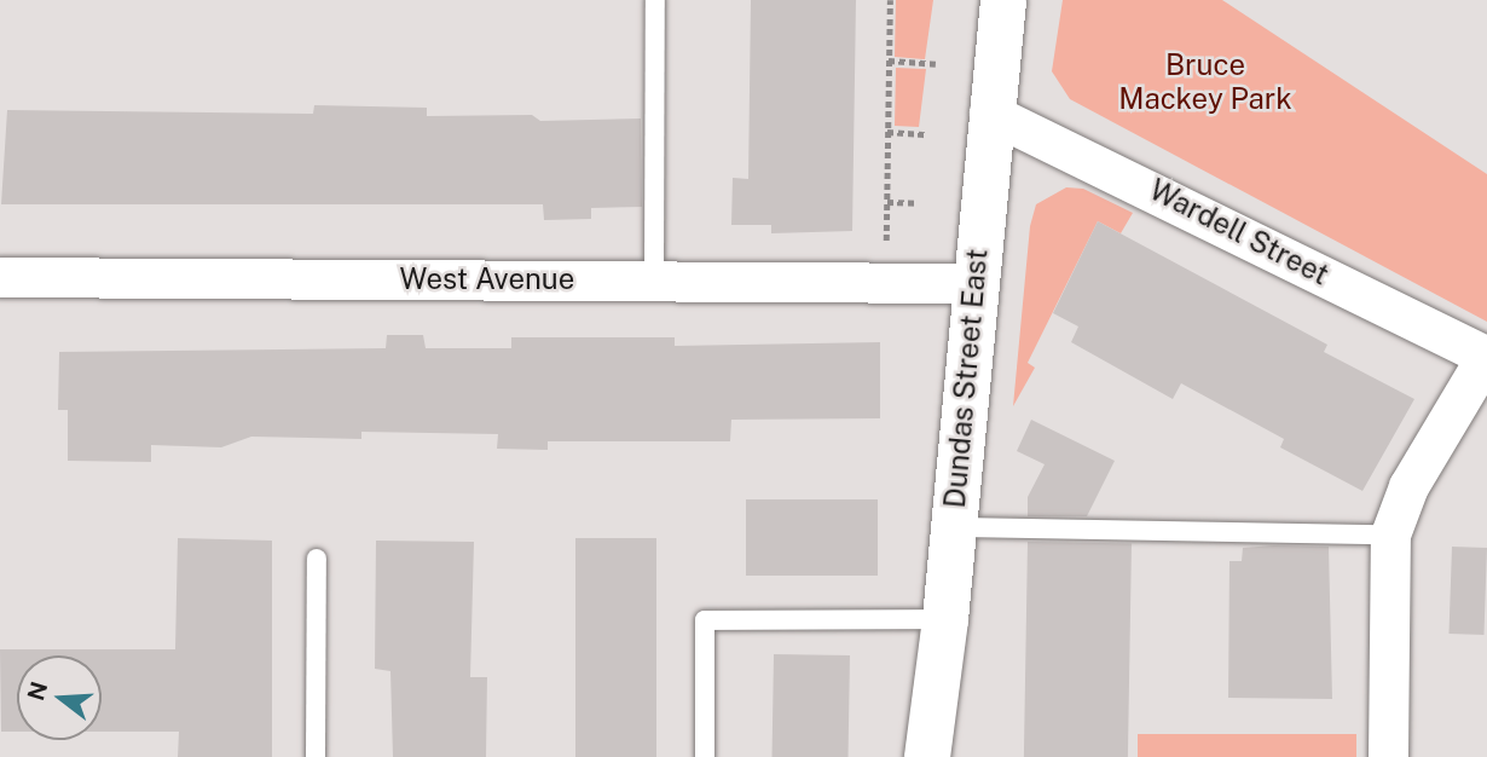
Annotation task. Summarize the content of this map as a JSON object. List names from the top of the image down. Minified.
{"streets":{"street":["Wardell Street","West Avenue","Dundas Street East"]},"crossings":[["Wardell Street","Dundas Street East"],["West Avenue","Dundas Street East"]],"parks":["Bruce Mackey Park"],"north":"left"}
